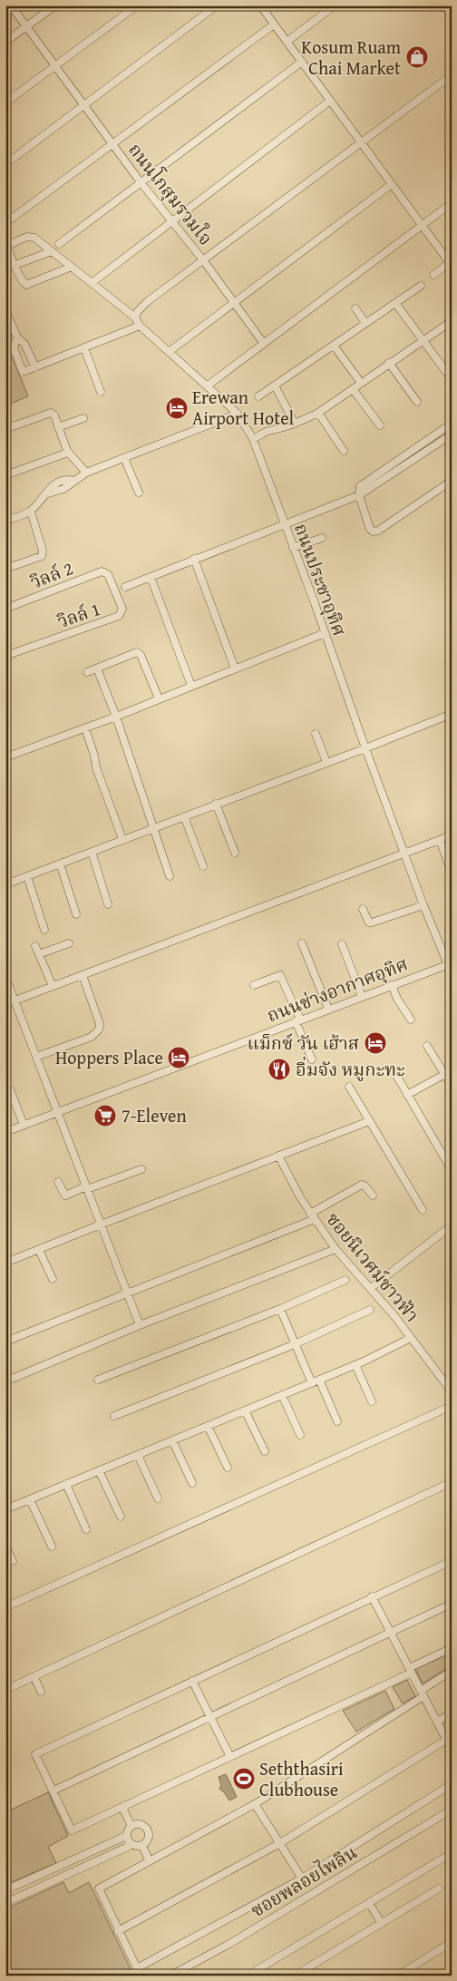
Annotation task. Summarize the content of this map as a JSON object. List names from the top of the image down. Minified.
{"streets":{"street":["ถนนโกสุมรวมใจ","วิลล์ 2","ถนนประชาอุทิศ","วิลล์ 1","ถนนช่างอากาศอุทิศ","ซอยนิเวศม์ชาวฟ้า","ซอยพลอยไพลิน"]},"crossings":[["วิลล์ 2","วิลล์ 1"],["ถนนประชาอุทิศ","ถนนช่างอากาศอุทิศ"]],"places":{"shop":["Kosum Ruam Chai Market"],"hotel":["Erewan Airport Hotel","แม็กซ์ วัน เฮ้าส","Hoppers Place"],"restaurant":["อิ่มจัง หมูกะทะ"],"supermarket":["7-Eleven"],"sports":["Seththasiri Clubhouse"]}}
